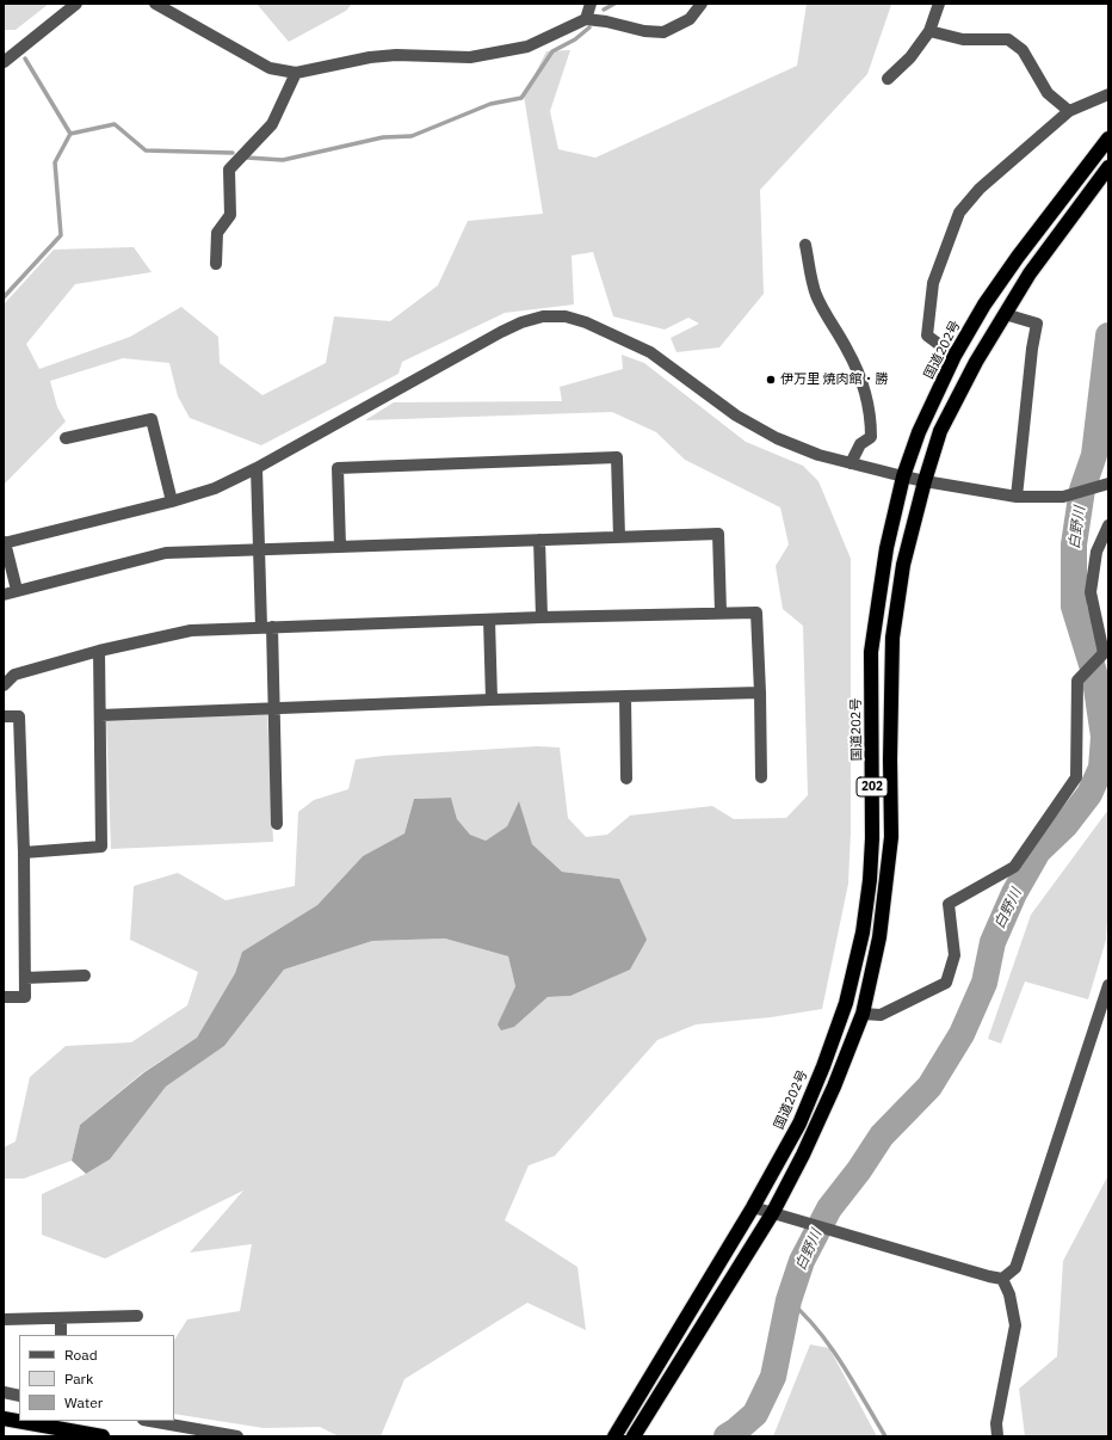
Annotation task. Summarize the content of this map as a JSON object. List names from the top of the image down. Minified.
{"streets":{"highway":["国道202号","202"]},"water":["白野川"],"places":["伊万里 焼肉館・勝"],"legend":["Road","Park","Water"]}
